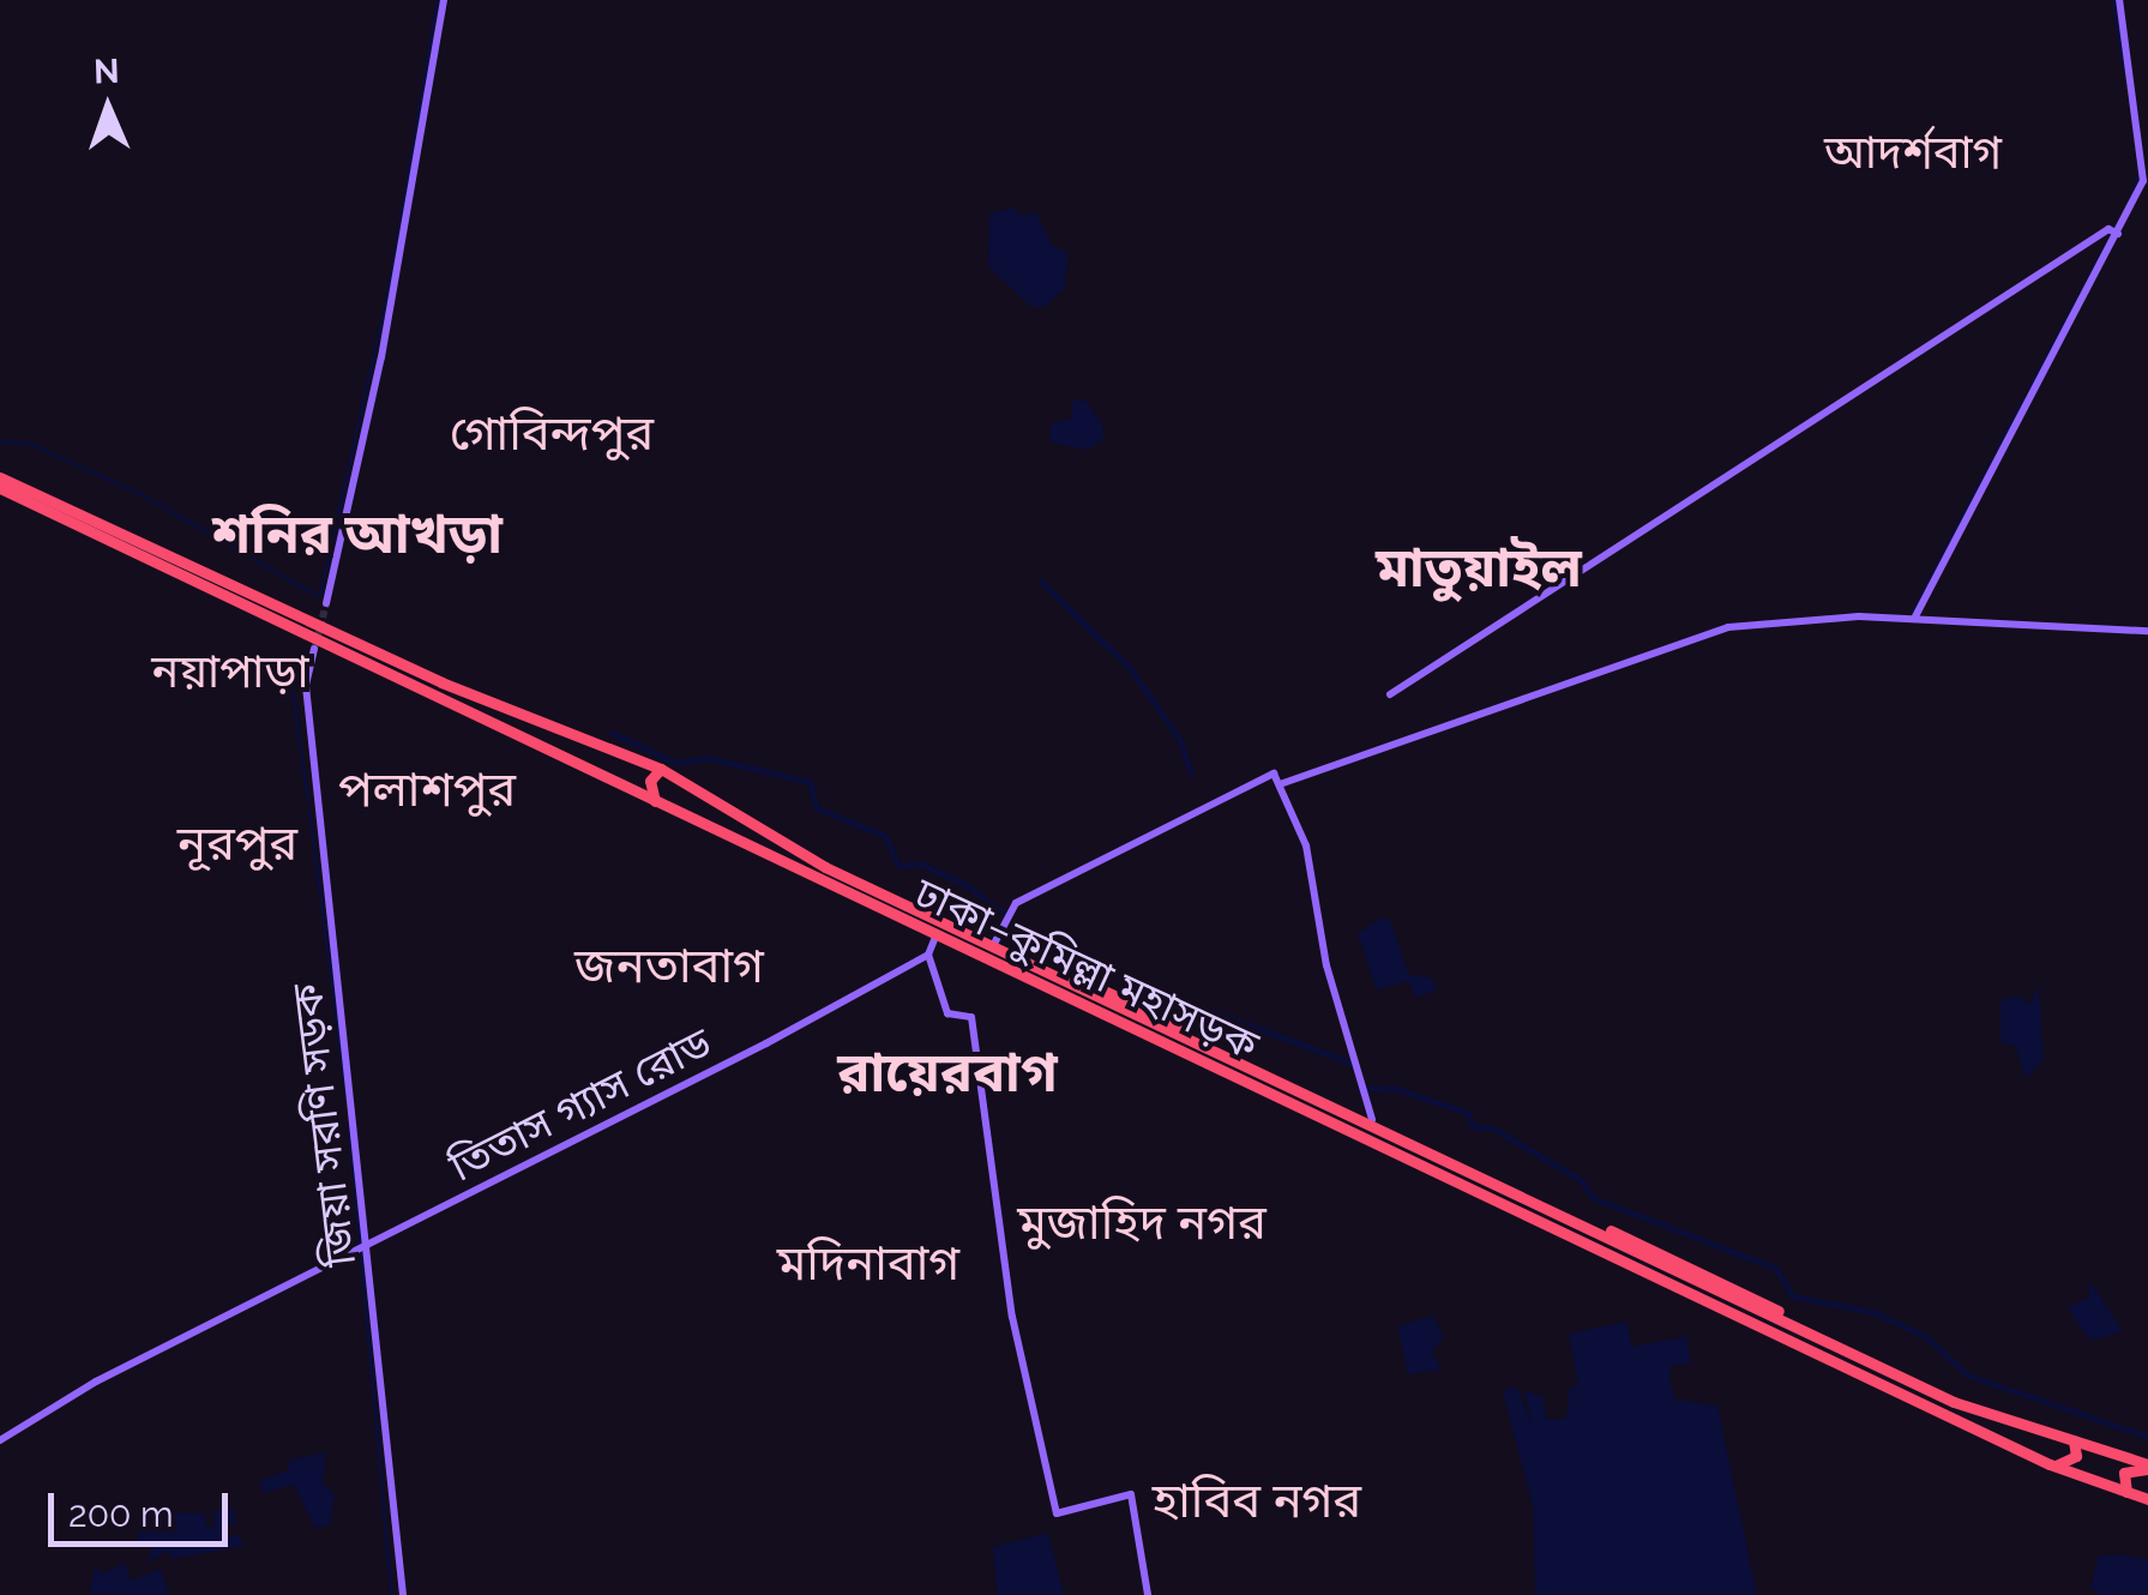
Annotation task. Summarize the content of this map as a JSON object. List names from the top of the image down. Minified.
{"streets":{"highway":["ঢাকা–কুমিল্লা মহাসড়ক"],"street":["তিতাস গ্যাস রোড","জিয়া সরণি সড়ক"]},"crossings":[["তিতাস গ্যাস রোড","জিয়া সরণি সড়ক"]],"districts":["আদর্শবাগ","গোবিন্দপুর","শনির আখড়া","মাতুয়াইল","নয়াপাড়া","পলাশপুর","নূরপুর","জনতাবাগ","রায়েরবাগ","মুজাহিদ নগর","মদিনাবাগ","হাবিব নগর"],"scale_bar":"200 m","north":"top"}
